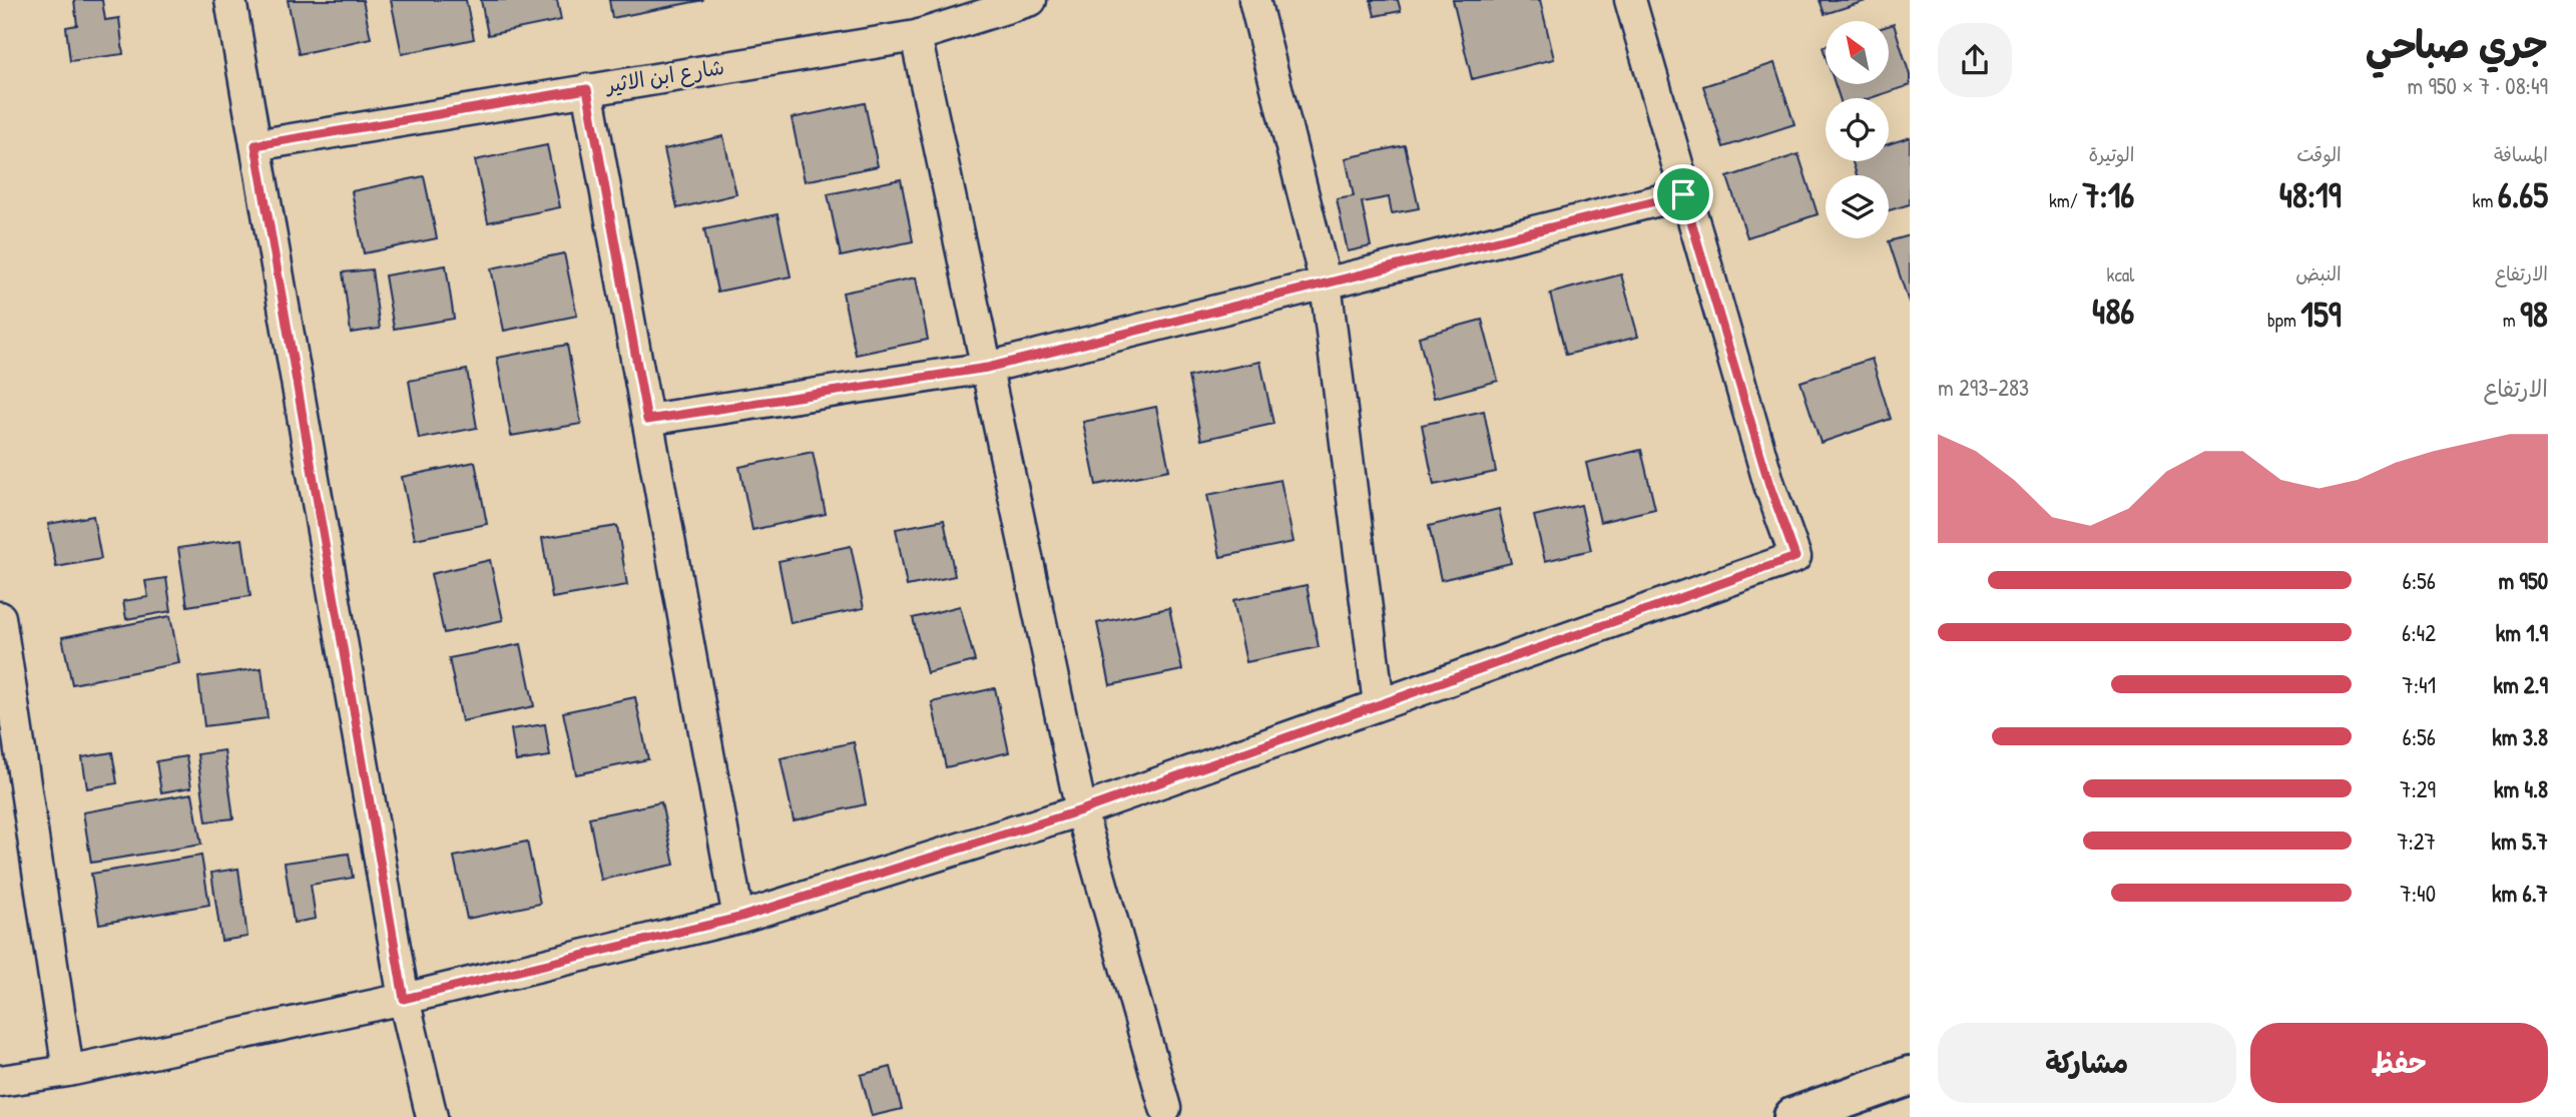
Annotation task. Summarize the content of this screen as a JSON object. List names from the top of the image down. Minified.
{"streets":{"street":["شارع ابن الاثير"]},"north":"top left","page":{"heading":["جري صباحي","08:49 · 7 × 950 m"],"stats":[["المسافة","6.65 km"],["الوقت","48:19"],["الوتيرة","7:16 /km"],["الارتفاع","98 m"],["النبض","159 bpm"],["kcal","486"]],"chart":["الارتفاع","283–293 m"],"list":[{"name":"950 m","note":"6:56"},{"name":"1.9 km","note":"6:42"},{"name":"2.9 km","note":"7:41"},{"name":"3.8 km","note":"6:56"},{"name":"4.8 km","note":"7:29"},{"name":"5.7 km","note":"7:27"},{"name":"6.7 km","note":"7:40"}],"buttons":["حفظ","مشاركة"]}}
